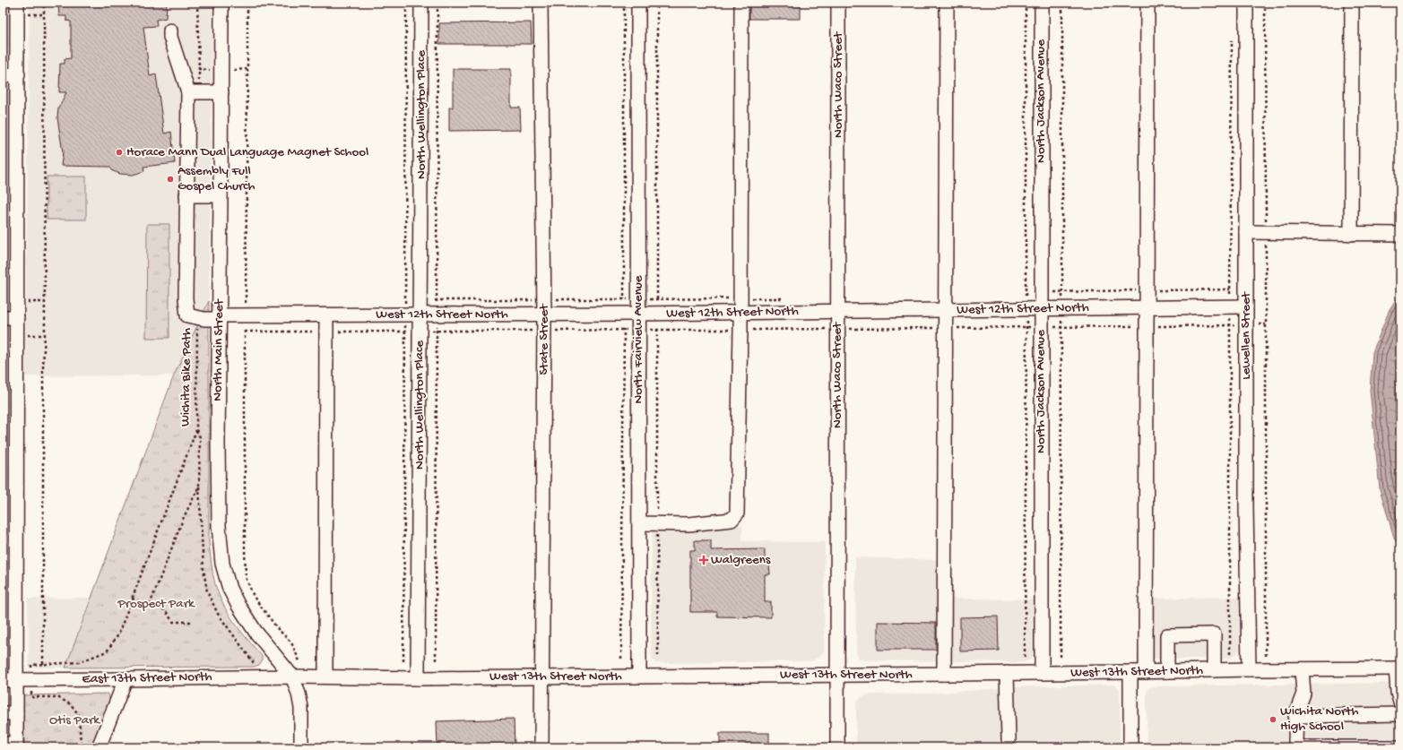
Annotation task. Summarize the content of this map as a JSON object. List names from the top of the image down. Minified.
{"streets":{"street":["North Waco Street","North Jackson Avenue","North Wellington Place","West 12th Street North","Lewellen Street","State Street","North Fairview Avenue","North Main Street","West 13th Street North","East 13th Street North"],"path":["Wichita Bike Path"]},"crossings":[["North Waco Street","West 12th Street North"],["North Waco Street","West 13th Street North"],["North Jackson Avenue","West 12th Street North"],["North Jackson Avenue","West 13th Street North"],["North Wellington Place","West 12th Street North"],["North Wellington Place","West 13th Street North"],["West 12th Street North","Lewellen Street"],["West 12th Street North","State Street"],["West 12th Street North","North Fairview Avenue"],["West 12th Street North","North Main Street"],["West 12th Street North","Wichita Bike Path"],["Lewellen Street","West 13th Street North"],["State Street","West 13th Street North"],["North Fairview Avenue","West 13th Street North"],["North Main Street","West 13th Street North"],["North Main Street","East 13th Street North"],["Wichita Bike Path","East 13th Street North"],["West 13th Street North","East 13th Street North"]],"parks":["Prospect Park","Otis Park"],"places":{"other":["Horace Mann Dual Language Magnet School","Assembly Full Gospel Church","Wichita North High School"],"health":["Walgreens"]}}
